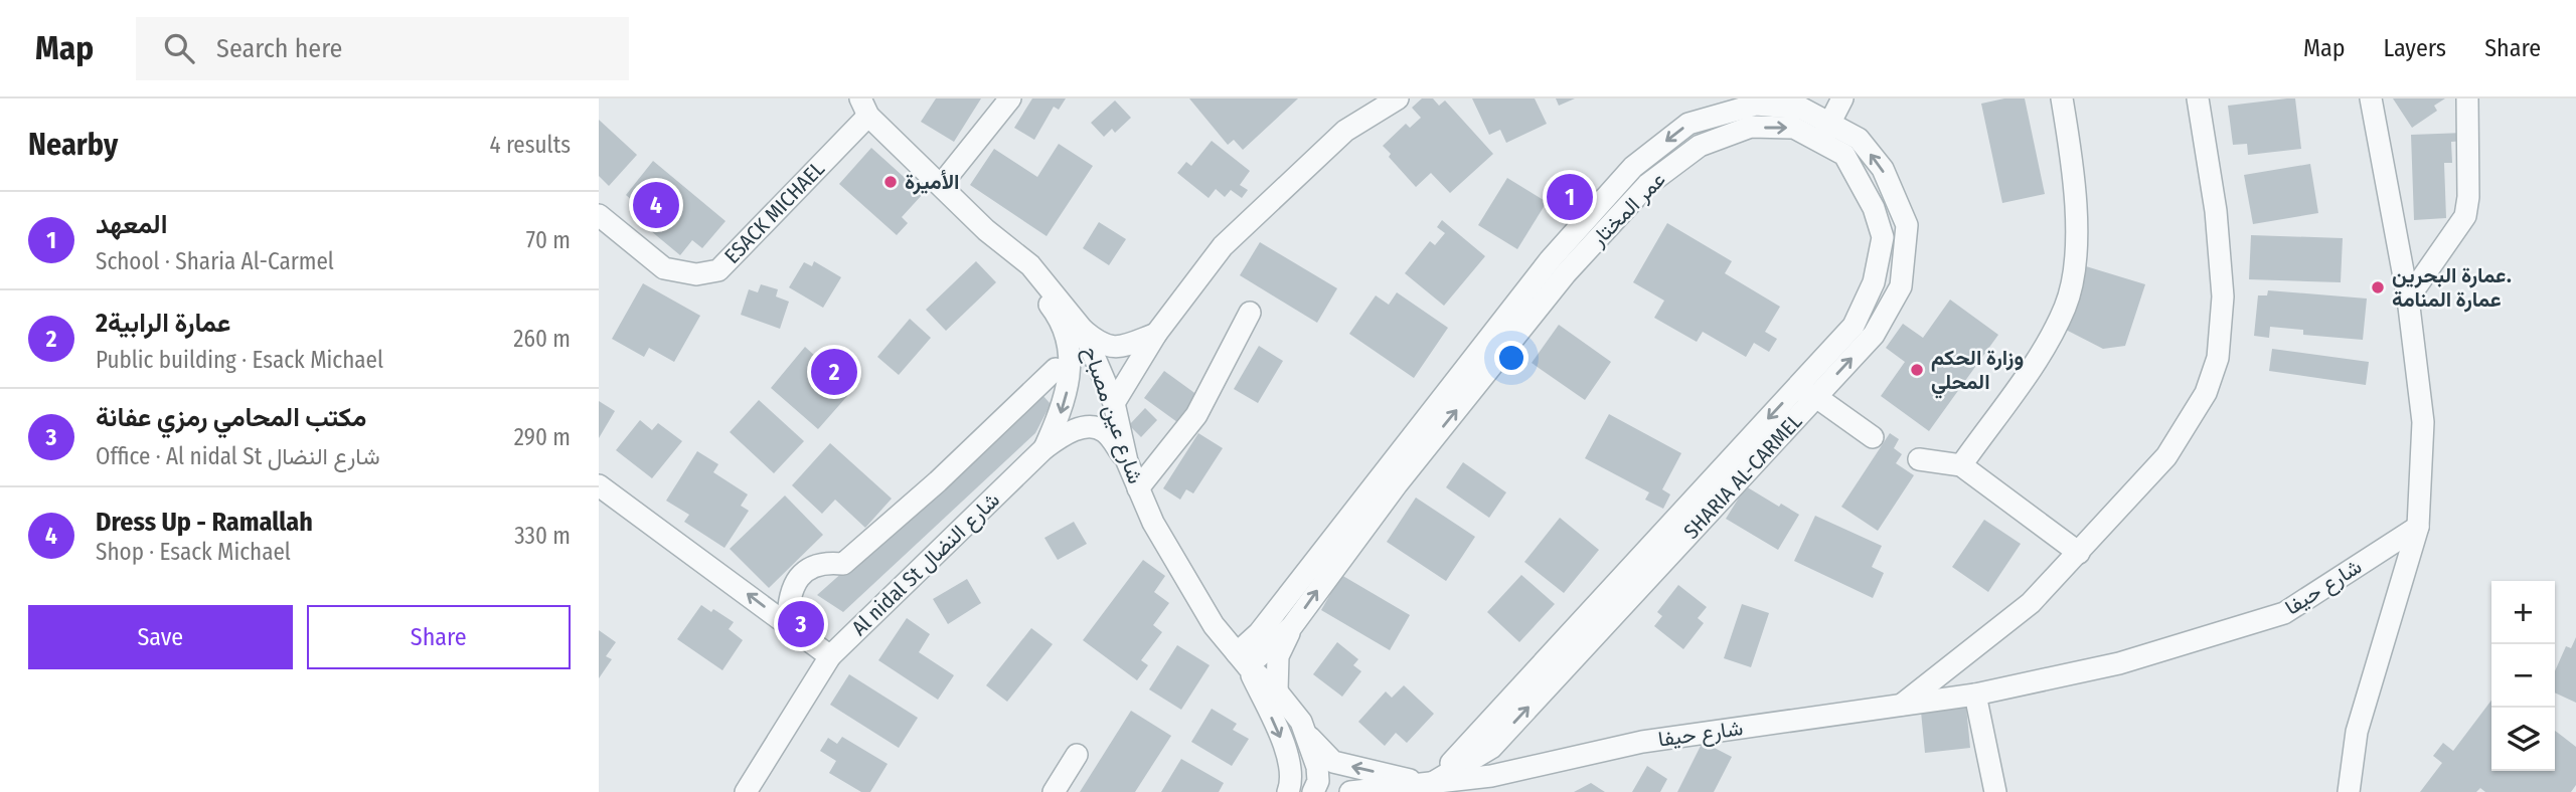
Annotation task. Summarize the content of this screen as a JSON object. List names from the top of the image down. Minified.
{"streets":{"street":["عمر المختار","ESACK MICHAEL","شارع عين مصباح","SHARIA AL-CARMEL","Al nidal St شارع النضال","شارع حيفا"]},"crossings":[["عمر المختار","شارع عين مصباح"],["عمر المختار","SHARIA AL-CARMEL"],["عمر المختار","شارع حيفا"],["ESACK MICHAEL","شارع عين مصباح"],["شارع عين مصباح","SHARIA AL-CARMEL"],["SHARIA AL-CARMEL","شارع حيفا"]],"places":["الأميرة","عمارة البحرين. عمارة المنامة","وزارة الحكم المحلي"],"page":{"header":"Map","search":"Search here","nav":["Map","Layers","Share"],"heading":["Nearby","4 results"],"pins":["1","4","2","3"],"list":[{"mark":"1","name":"المعهد","note":"School · Sharia Al-Carmel","value":"70 m"},{"mark":"2","name":"عمارة الرابية2","note":"Public building · Esack Michael","value":"260 m"},{"mark":"3","name":"مكتب المحامي رمزي عفانة","note":"Office · Al nidal St شارع النضال","value":"290 m"},{"mark":"4","name":"Dress Up - Ramallah","note":"Shop · Esack Michael","value":"330 m"}],"map_buttons":["+","−"],"buttons":["Save","Share"]}}
